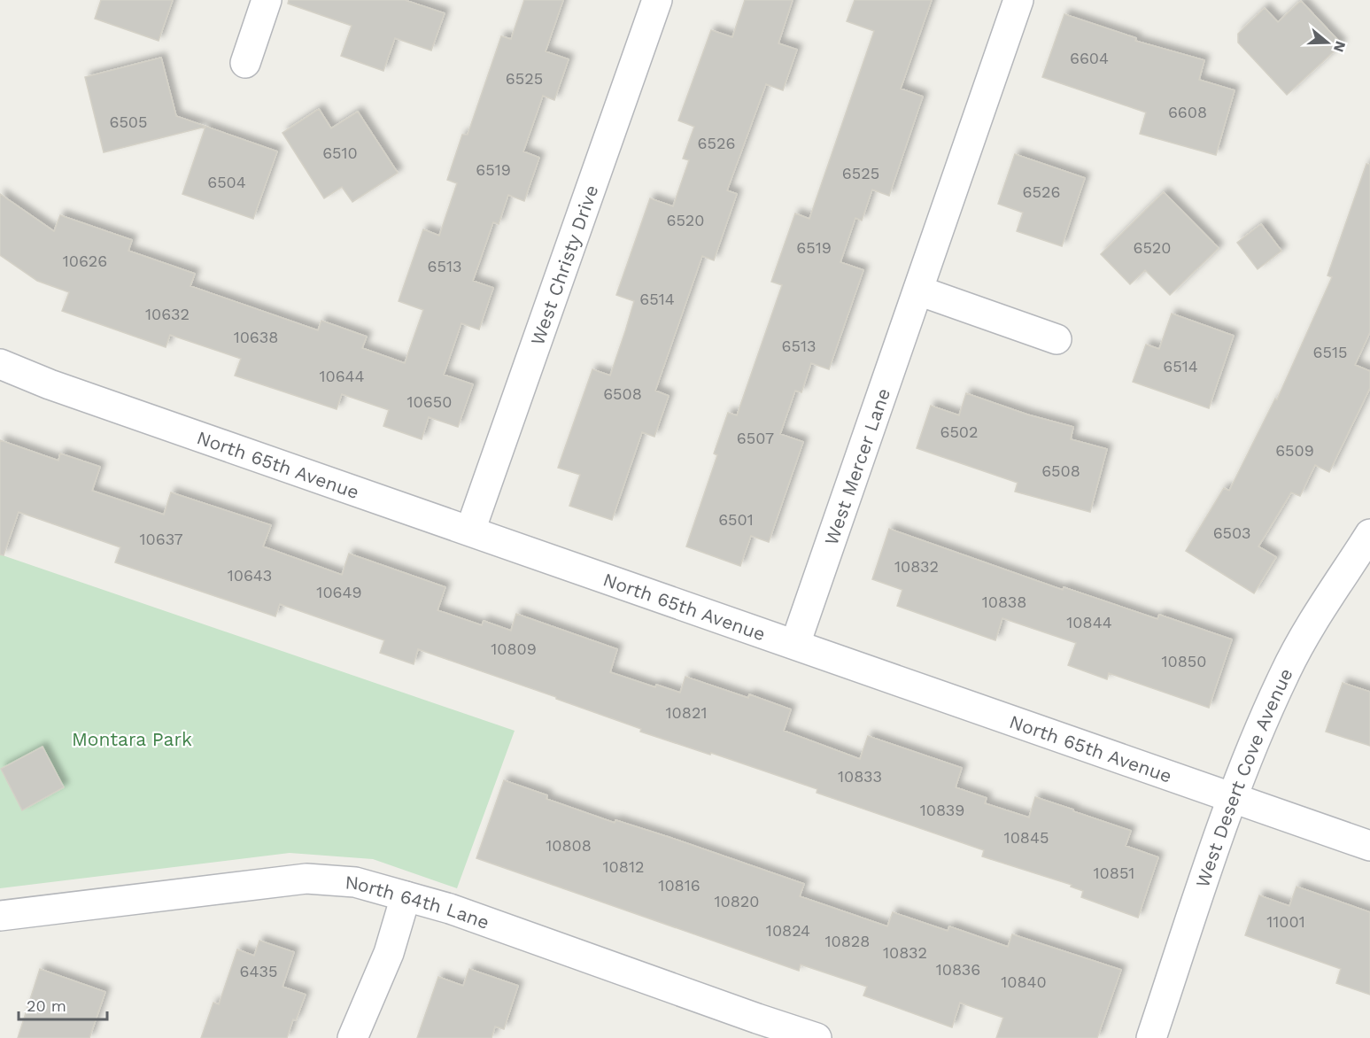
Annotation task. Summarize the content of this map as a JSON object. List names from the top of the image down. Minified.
{"streets":{"street":["West Christy Drive","North 65th Avenue","West Mercer Lane","West Desert Cove Avenue","North 64th Lane"]},"crossings":[["West Christy Drive","North 65th Avenue"],["North 65th Avenue","West Mercer Lane"],["North 65th Avenue","West Desert Cove Avenue"]],"parks":["Montara Park"],"house_numbers":["6604","6525","6608","6505","6526","6510","6519","6525","6504","6526","6520","6519","6520","10626","6513","6514","10632","10638","6513","6515","6514","10644","6508","10650","6502","6507","6509","6508","6501","6503","10637","10832","10643","10649","10838","10844","10809","10850","10821","10833","10839","10845","10808","10812","10851","10816","10820","11001","10824","10828","10832","10836","6435","10840"],"scale_bar":"20 m","north":"right"}
